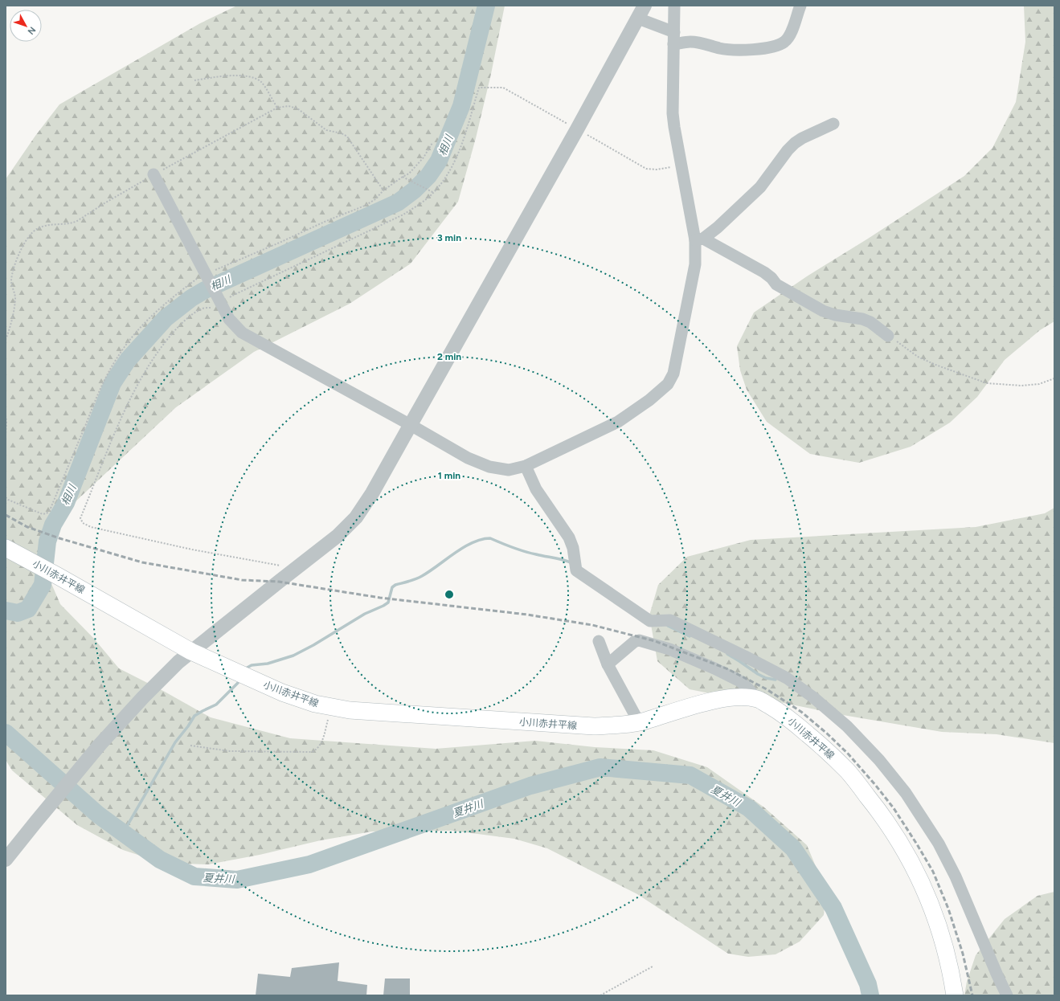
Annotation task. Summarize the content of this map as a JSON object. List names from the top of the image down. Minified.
{"streets":{"main road":["小川赤井平線"]},"water":["相川","夏井川"],"north":"bottom right","rings":["3 min","2 min","1 min"]}
